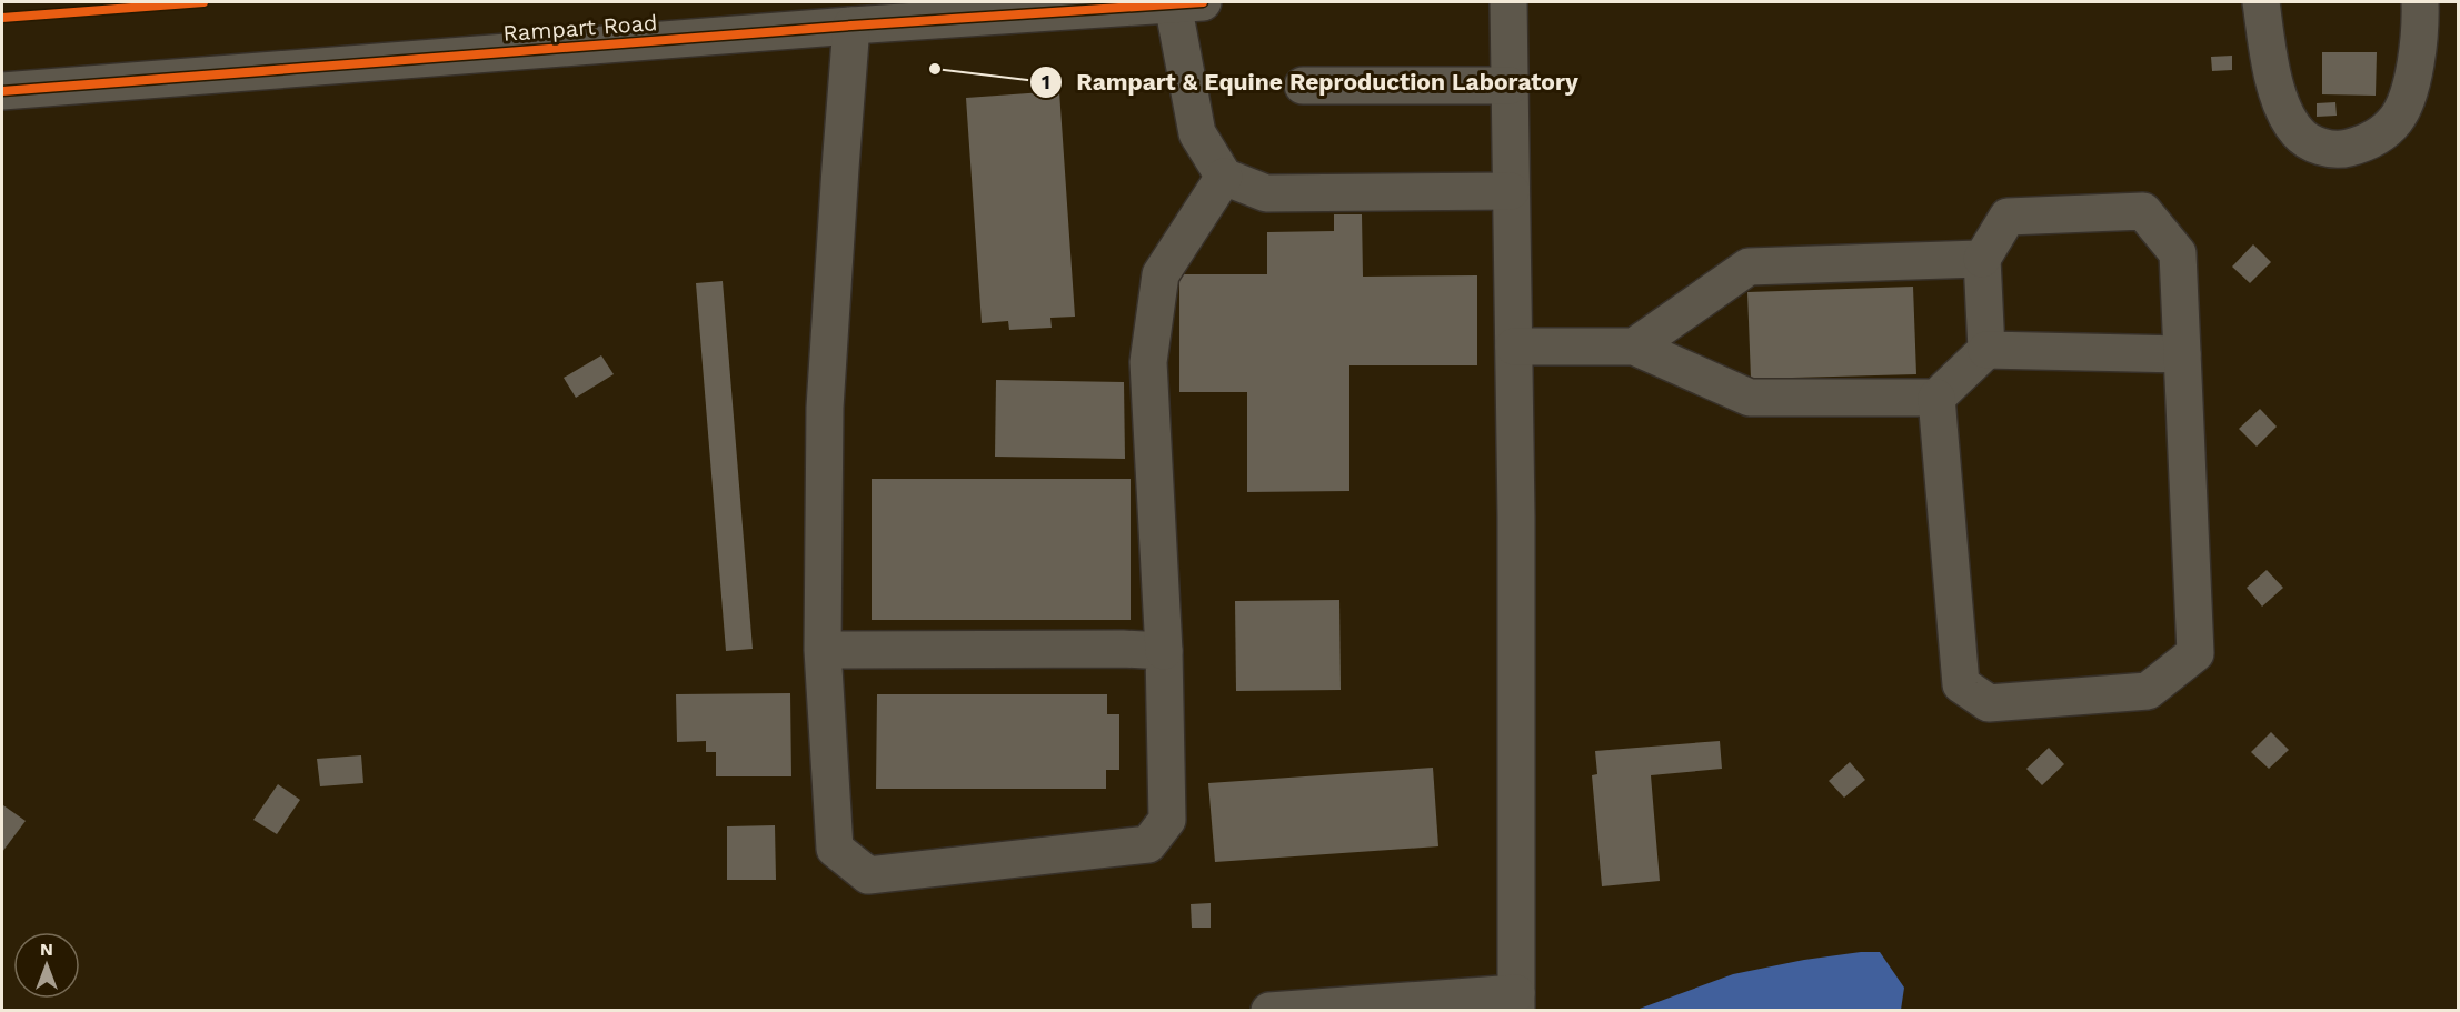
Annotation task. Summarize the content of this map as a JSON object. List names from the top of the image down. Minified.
{"streets":{"street":["Rampart Road"]},"places":["Rampart & Equine Reproduction Laboratory"],"north":"top"}
